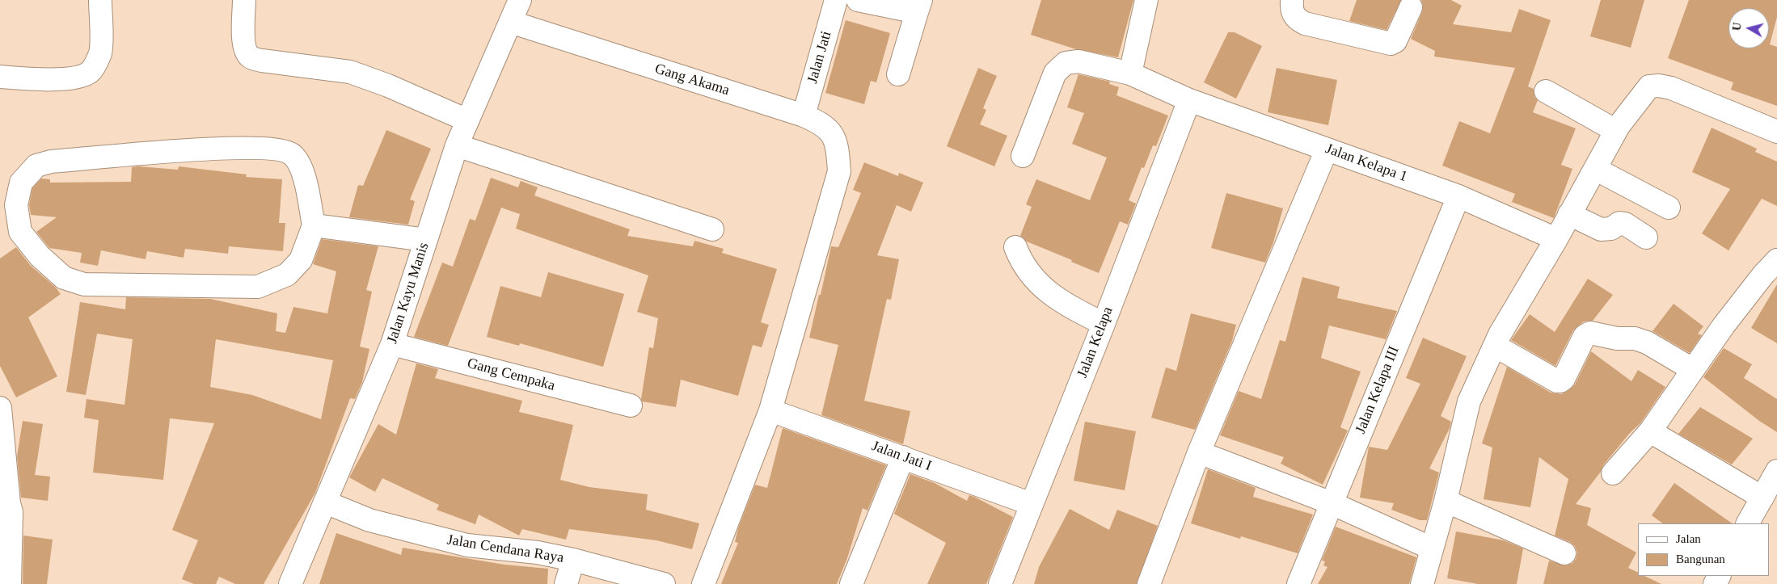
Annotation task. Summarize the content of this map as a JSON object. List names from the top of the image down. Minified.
{"streets":{"street":["Jalan Jati","Gang Akama","Jalan Kelapa 1","Jalan Kayu Manis","Jalan Kelapa","Gang Cempaka","Jalan Kelapa III","Jalan Jati I","Jalan Cendana Raya"]},"crossings":[["Jalan Jati","Gang Akama"],["Gang Akama","Jalan Kayu Manis"],["Gang Akama","Jalan Jati I"],["Jalan Kelapa 1","Jalan Kelapa"],["Jalan Kelapa 1","Jalan Kelapa III"],["Jalan Kayu Manis","Gang Cempaka"],["Jalan Kayu Manis","Jalan Cendana Raya"],["Jalan Kelapa","Jalan Jati I"]],"legend":["Jalan","Bangunan"],"north":"left"}
